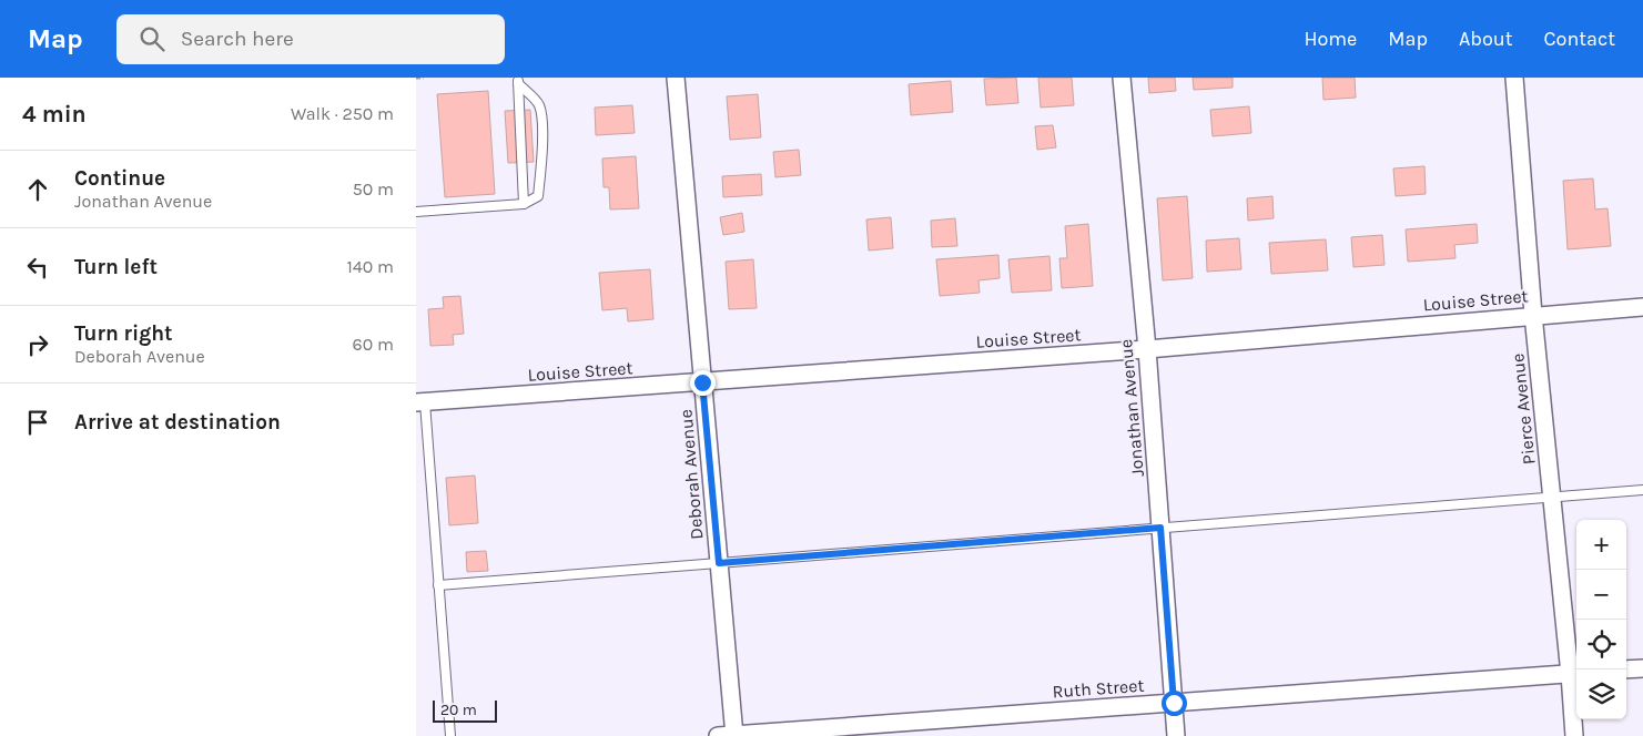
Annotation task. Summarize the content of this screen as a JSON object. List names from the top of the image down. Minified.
{"streets":{"street":["Louise Street","Jonathan Avenue","Pierce Avenue","Deborah Avenue","Ruth Street"]},"crossings":[["Louise Street","Jonathan Avenue"],["Louise Street","Pierce Avenue"],["Louise Street","Deborah Avenue"],["Jonathan Avenue","Ruth Street"],["Pierce Avenue","Ruth Street"],["Deborah Avenue","Ruth Street"]],"scale_bar":"20 m","page":{"header":"Map","search":"Search here","nav":["Home","Map","About","Contact"],"heading":["4 min","Walk · 250 m"],"list":[["Continue","Jonathan Avenue","50 m"],["Turn left","140 m"],["Turn right","Deborah Avenue","60 m"],"Arrive at destination"],"map_buttons":["+","−"],"scale":"20 m"}}
